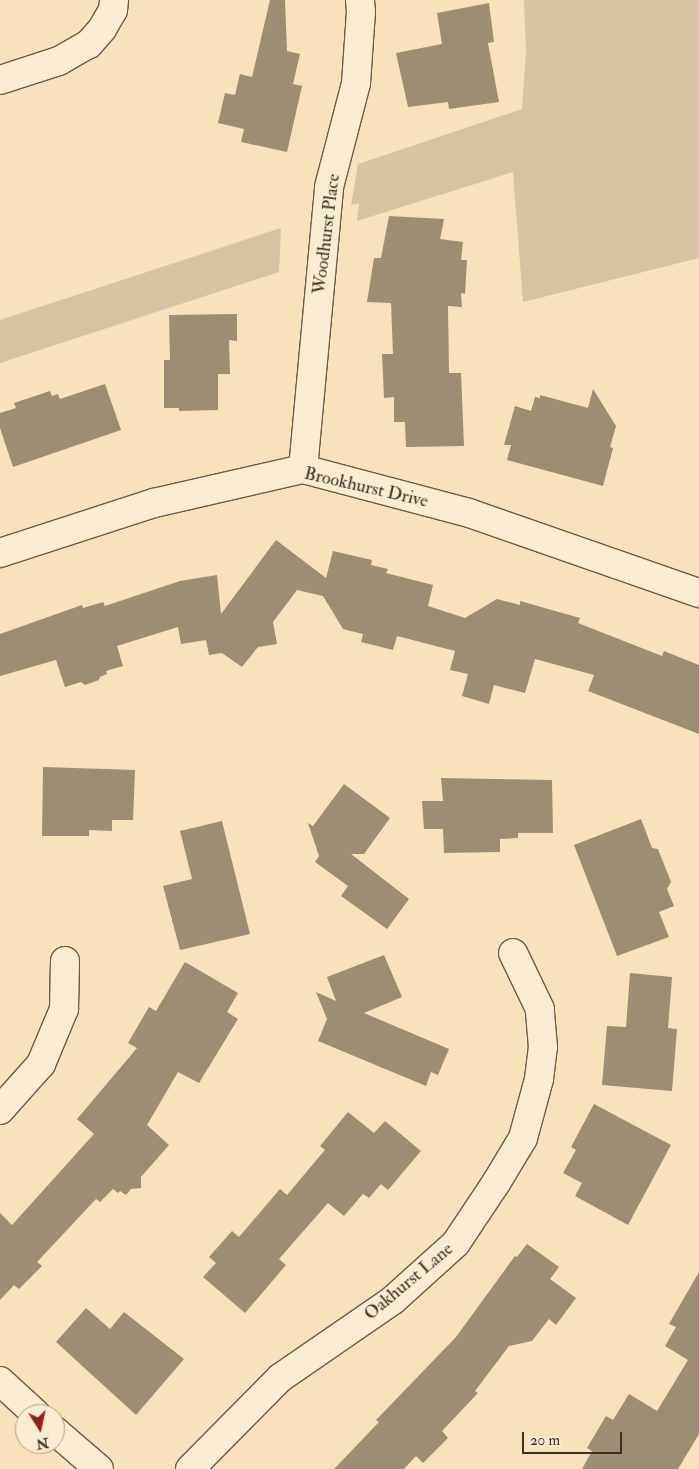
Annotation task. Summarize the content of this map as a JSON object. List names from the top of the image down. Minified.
{"streets":{"street":["Woodhurst Place","Brookhurst Drive","Oakhurst Lane"]},"crossings":[["Woodhurst Place","Brookhurst Drive"]],"scale_bar":"20 m","north":"bottom"}
